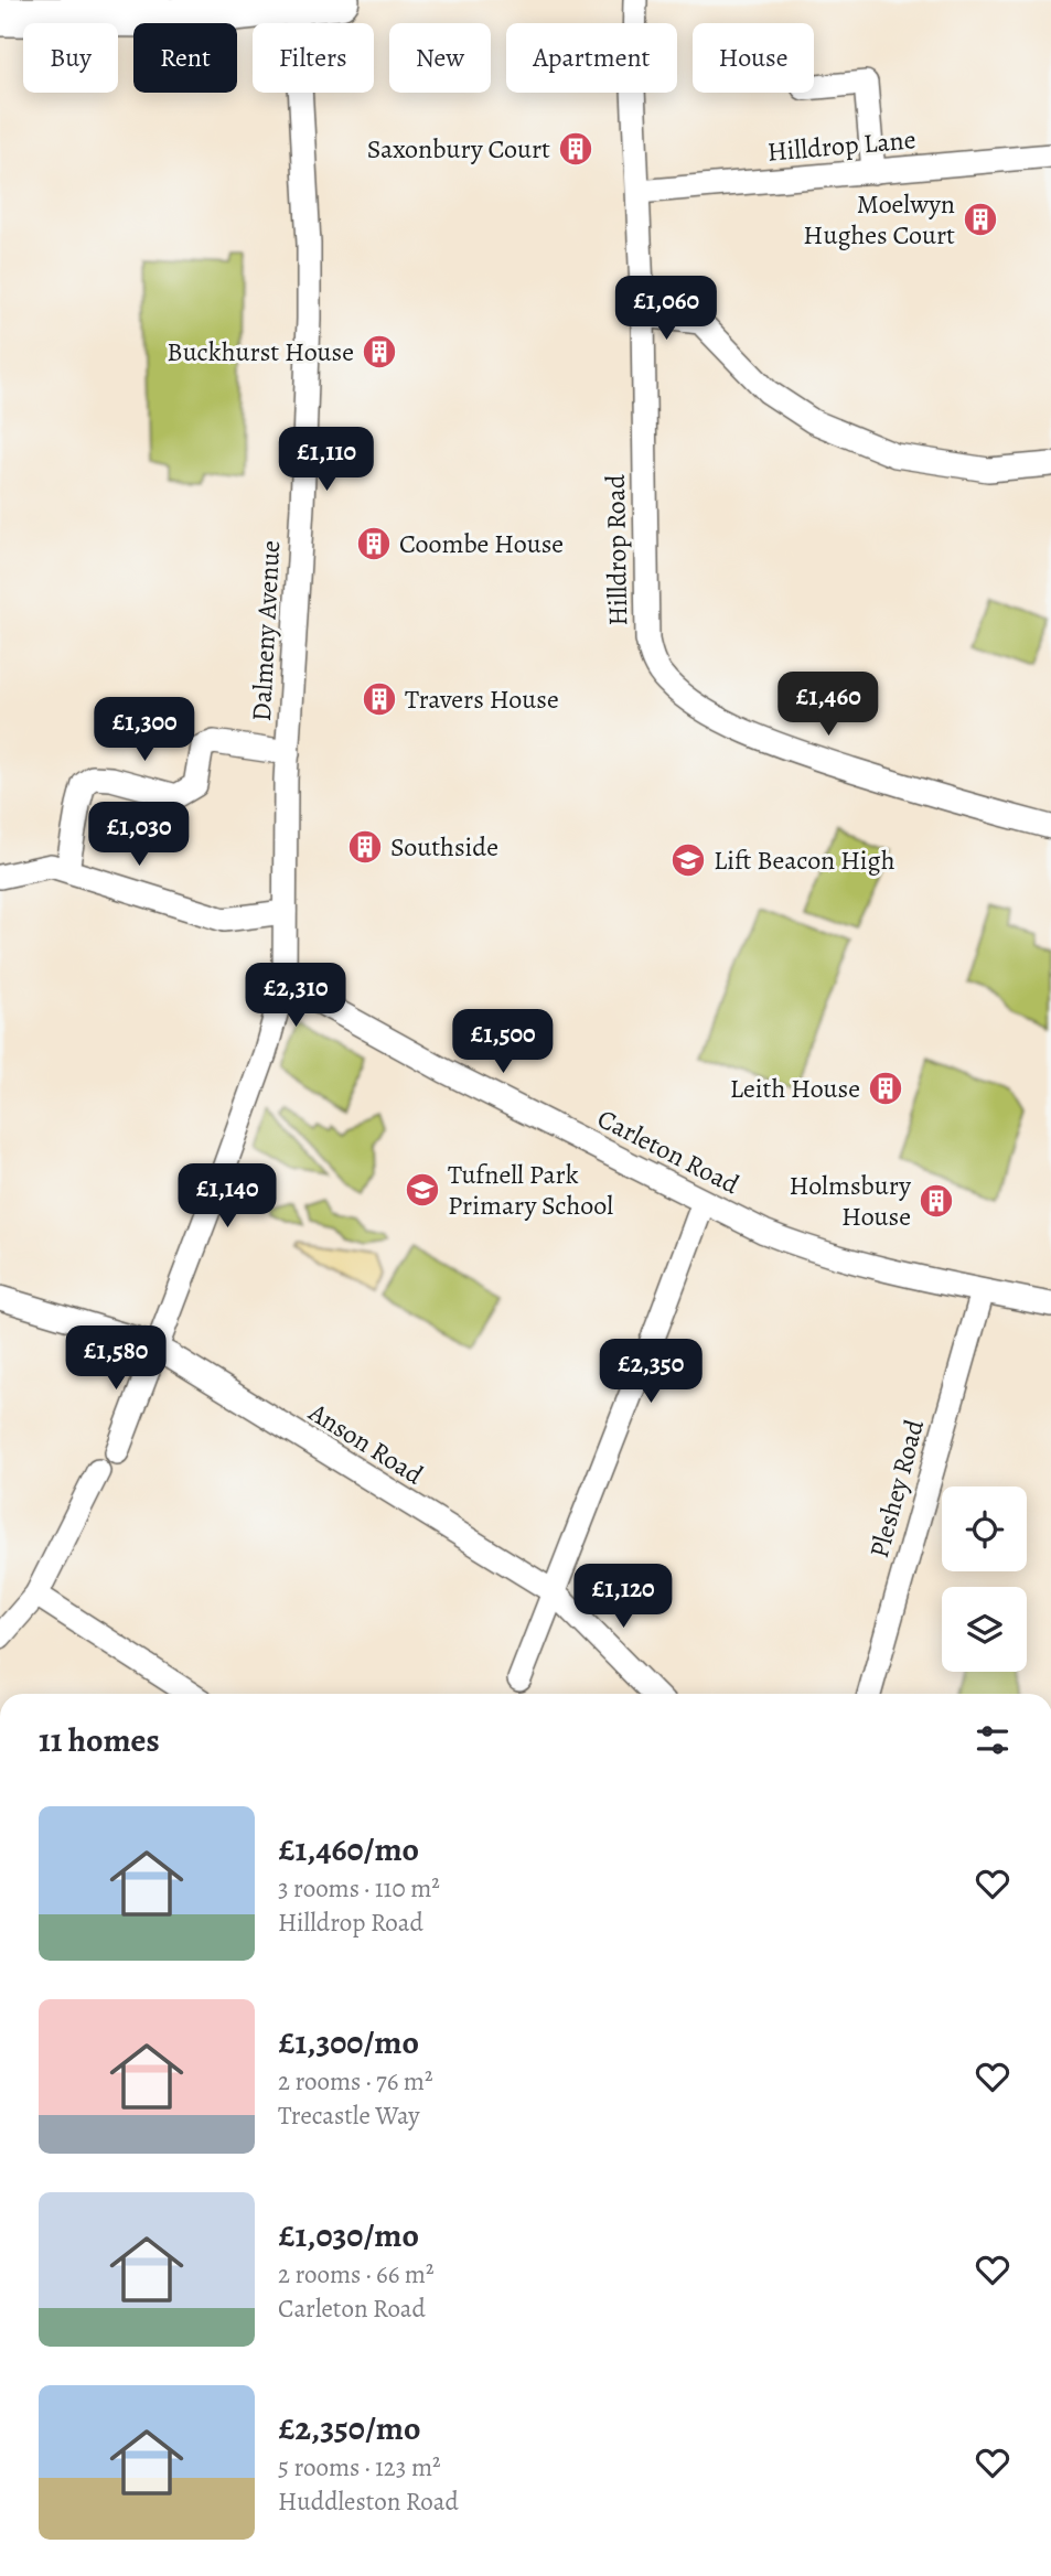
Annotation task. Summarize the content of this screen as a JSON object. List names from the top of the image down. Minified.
{"streets":{"street":["Hilldrop Lane","Hilldrop Road","Dalmeny Avenue","Carleton Road","Anson Road","Pleshey Road"]},"crossings":[["Hilldrop Lane","Hilldrop Road"],["Dalmeny Avenue","Carleton Road"],["Dalmeny Avenue","Anson Road"],["Carleton Road","Pleshey Road"]],"places":{"building":["Saxonbury Court","Moelwyn Hughes Court","Buckhurst House","Coombe House","Travers House","Southside","Leith House","Holmsbury House"],"school or university":["Lift Beacon High","Tufnell Park Primary School"]},"page":{"chip":["Buy","Rent","Filters","New","Apartment","House"],"price":["£1,060","£1,110","£1,460","£1,300","£1,030","£2,310","£1,500","£1,140","£1,580","£2,350","£1,120"],"heading":"11 homes","list":[{"name":"£1,460/mo","note":"3 rooms · 110 m² · Hilldrop Road"},{"name":"£1,300/mo","note":"2 rooms · 76 m² · Trecastle Way"},{"name":"£1,030/mo","note":"2 rooms · 66 m² · Carleton Road"},{"name":"£2,350/mo","note":"5 rooms · 123 m² · Huddleston Road"}]}}
